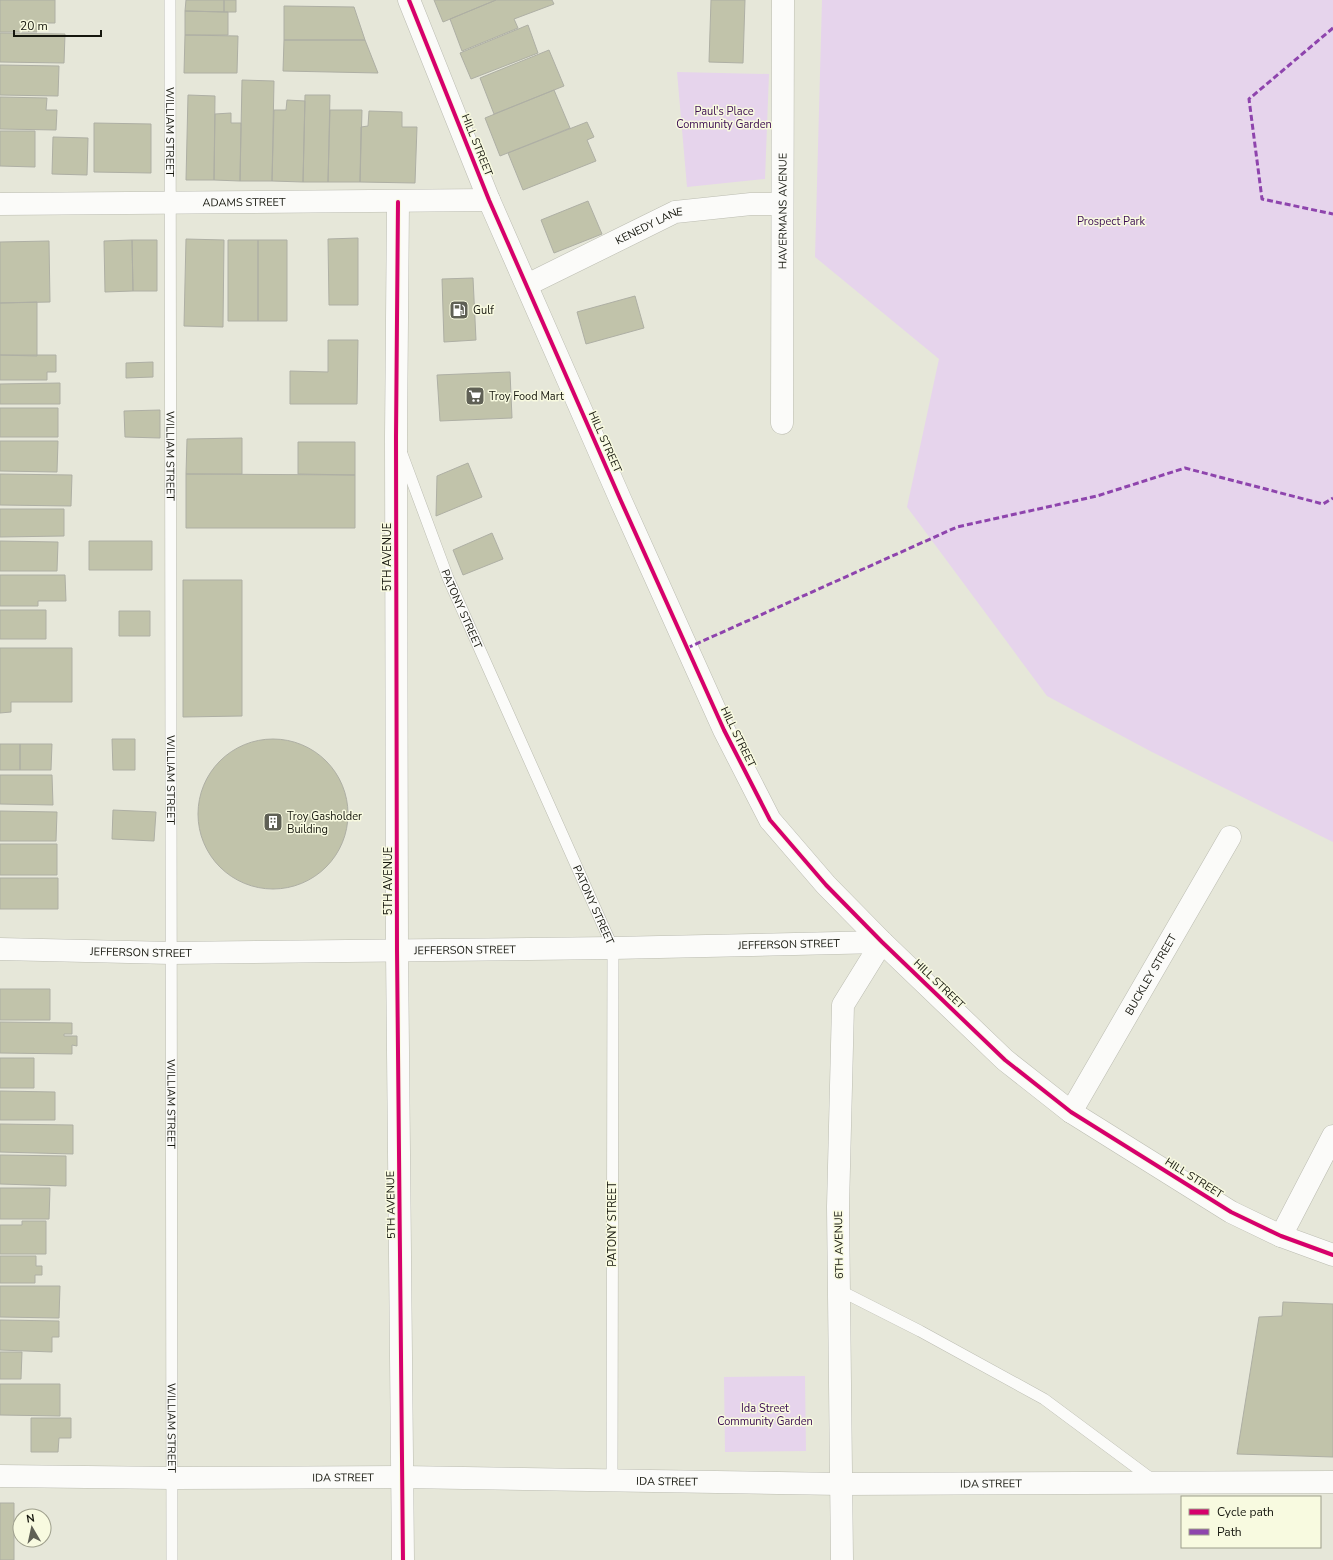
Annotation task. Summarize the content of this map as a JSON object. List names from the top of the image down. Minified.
{"streets":{"street":["HILL STREET","ADAMS STREET","HAVERMANS AVENUE","KENEDY LANE","5TH AVENUE","JEFFERSON STREET","BUCKLEY STREET","6TH AVENUE","IDA STREET"],"lane":["WILLIAM STREET","PATONY STREET"]},"crossings":[["WILLIAM STREET","ADAMS STREET"],["WILLIAM STREET","JEFFERSON STREET"],["WILLIAM STREET","IDA STREET"],["HILL STREET","ADAMS STREET"],["HILL STREET","KENEDY LANE"],["HILL STREET","JEFFERSON STREET"],["HILL STREET","BUCKLEY STREET"],["HILL STREET","6TH AVENUE"],["ADAMS STREET","5TH AVENUE"],["HAVERMANS AVENUE","KENEDY LANE"],["5TH AVENUE","PATONY STREET"],["5TH AVENUE","JEFFERSON STREET"],["5TH AVENUE","IDA STREET"],["PATONY STREET","JEFFERSON STREET"],["PATONY STREET","IDA STREET"],["JEFFERSON STREET","6TH AVENUE"],["6TH AVENUE","IDA STREET"]],"parks":["Paul's Place Community Garden","Prospect Park","Ida Street Community Garden"],"places":{"fuel station":["Gulf"],"supermarket":["Troy Food Mart"],"building":["Troy Gasholder Building"]},"legend":["Cycle path","Path"],"scale_bar":"20 m","north":"top"}
